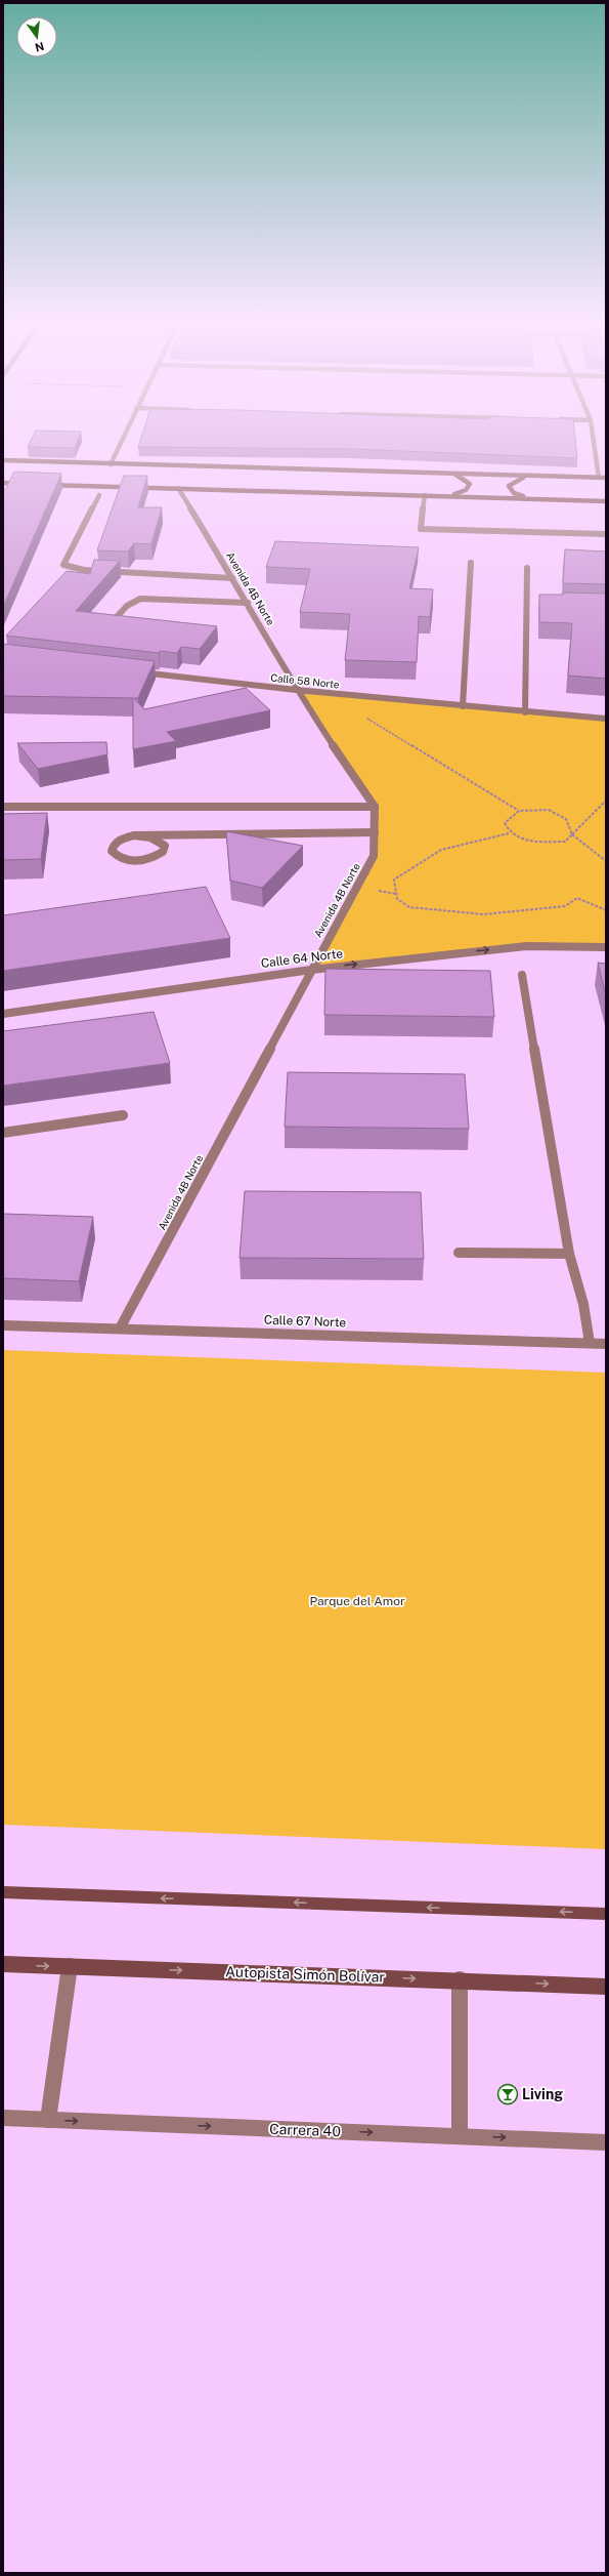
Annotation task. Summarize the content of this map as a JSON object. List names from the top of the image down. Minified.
{"streets":{"main road":["Autopista Simón Bolívar"],"street":["Avenida 4B Norte","Calle 58 Norte","Calle 64 Norte","Calle 67 Norte","Carrera 40"]},"crossings":[["Avenida 4B Norte","Calle 58 Norte"],["Avenida 4B Norte","Calle 64 Norte"],["Avenida 4B Norte","Calle 67 Norte"]],"one_way":["Calle 64 Norte","Carrera 40"],"parks":["Parque del Amor"],"places":{"bar":["Living"]},"north":"bottom"}
